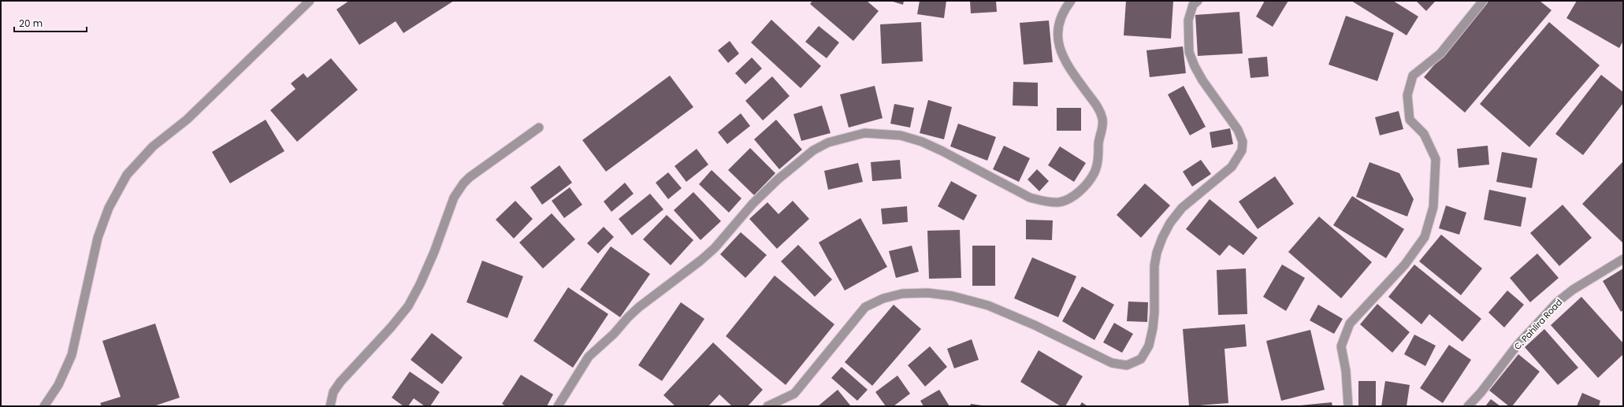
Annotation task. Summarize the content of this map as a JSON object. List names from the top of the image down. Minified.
{"streets":{"street":["C. Pahlira Road"]},"scale_bar":"20 m"}
